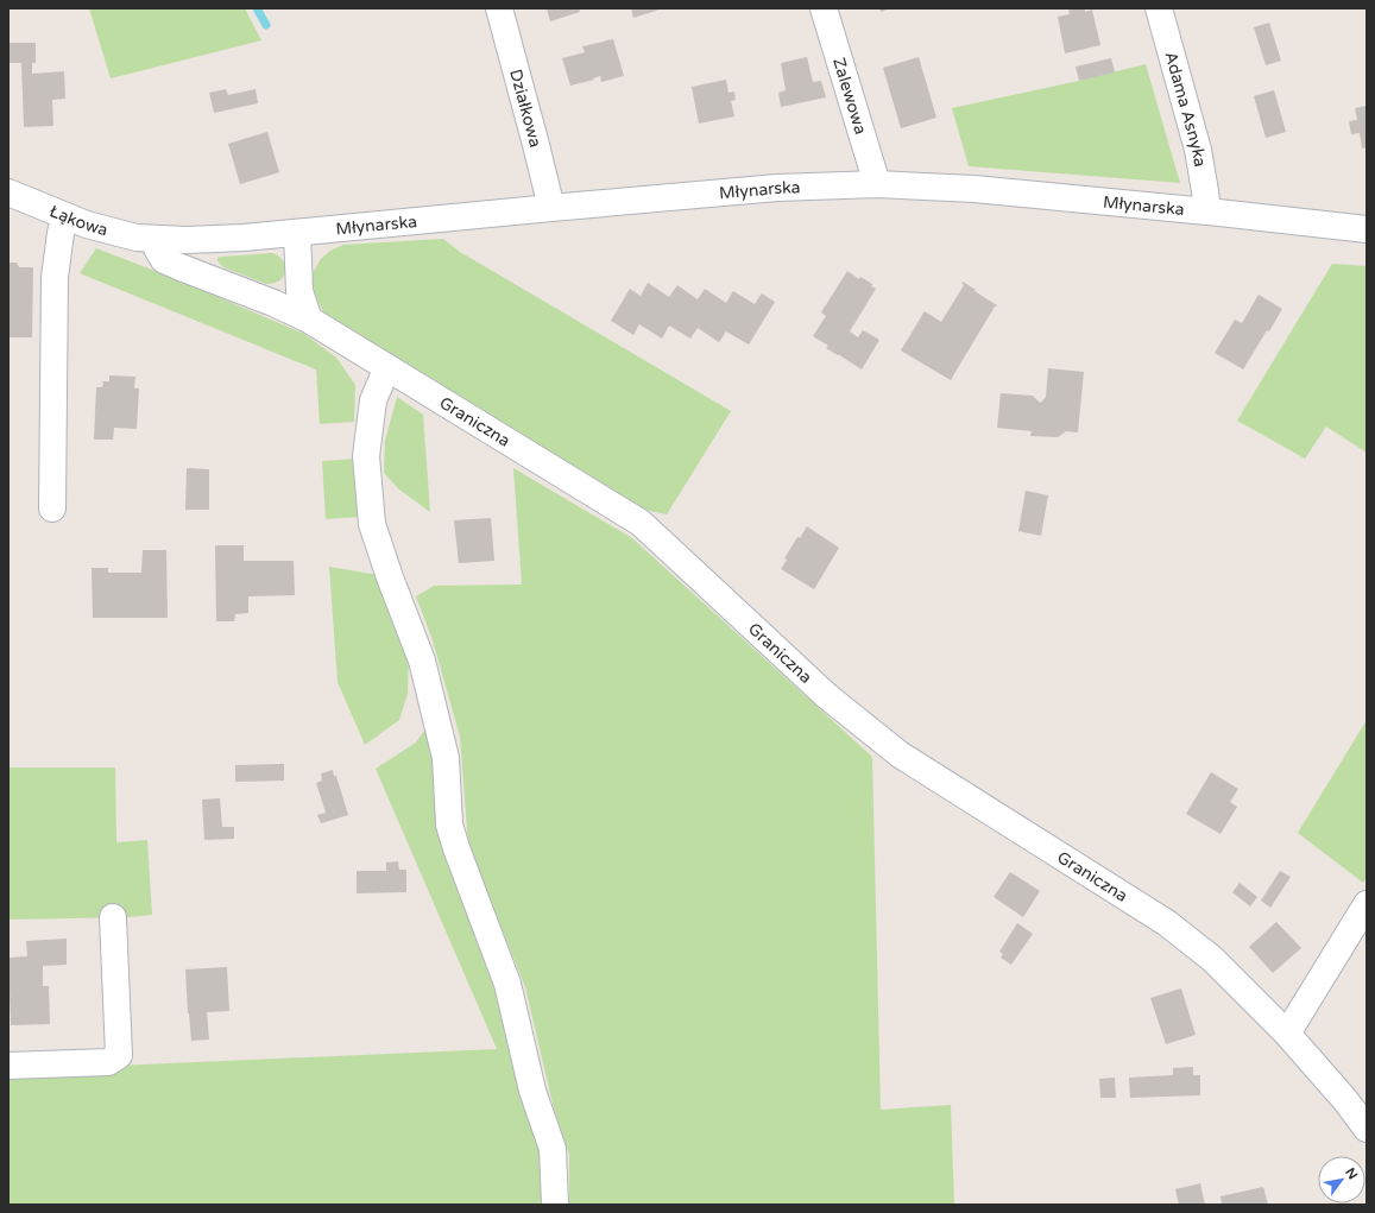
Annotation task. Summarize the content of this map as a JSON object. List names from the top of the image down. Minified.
{"streets":{"street":["Zalewowa","Działkowa","Adama Asnyka","Młynarska","Łąkowa","Graniczna"]},"crossings":[["Zalewowa","Młynarska"],["Działkowa","Młynarska"],["Adama Asnyka","Młynarska"],["Młynarska","Łąkowa"],["Młynarska","Graniczna"],["Łąkowa","Graniczna"]],"north":"top right"}
